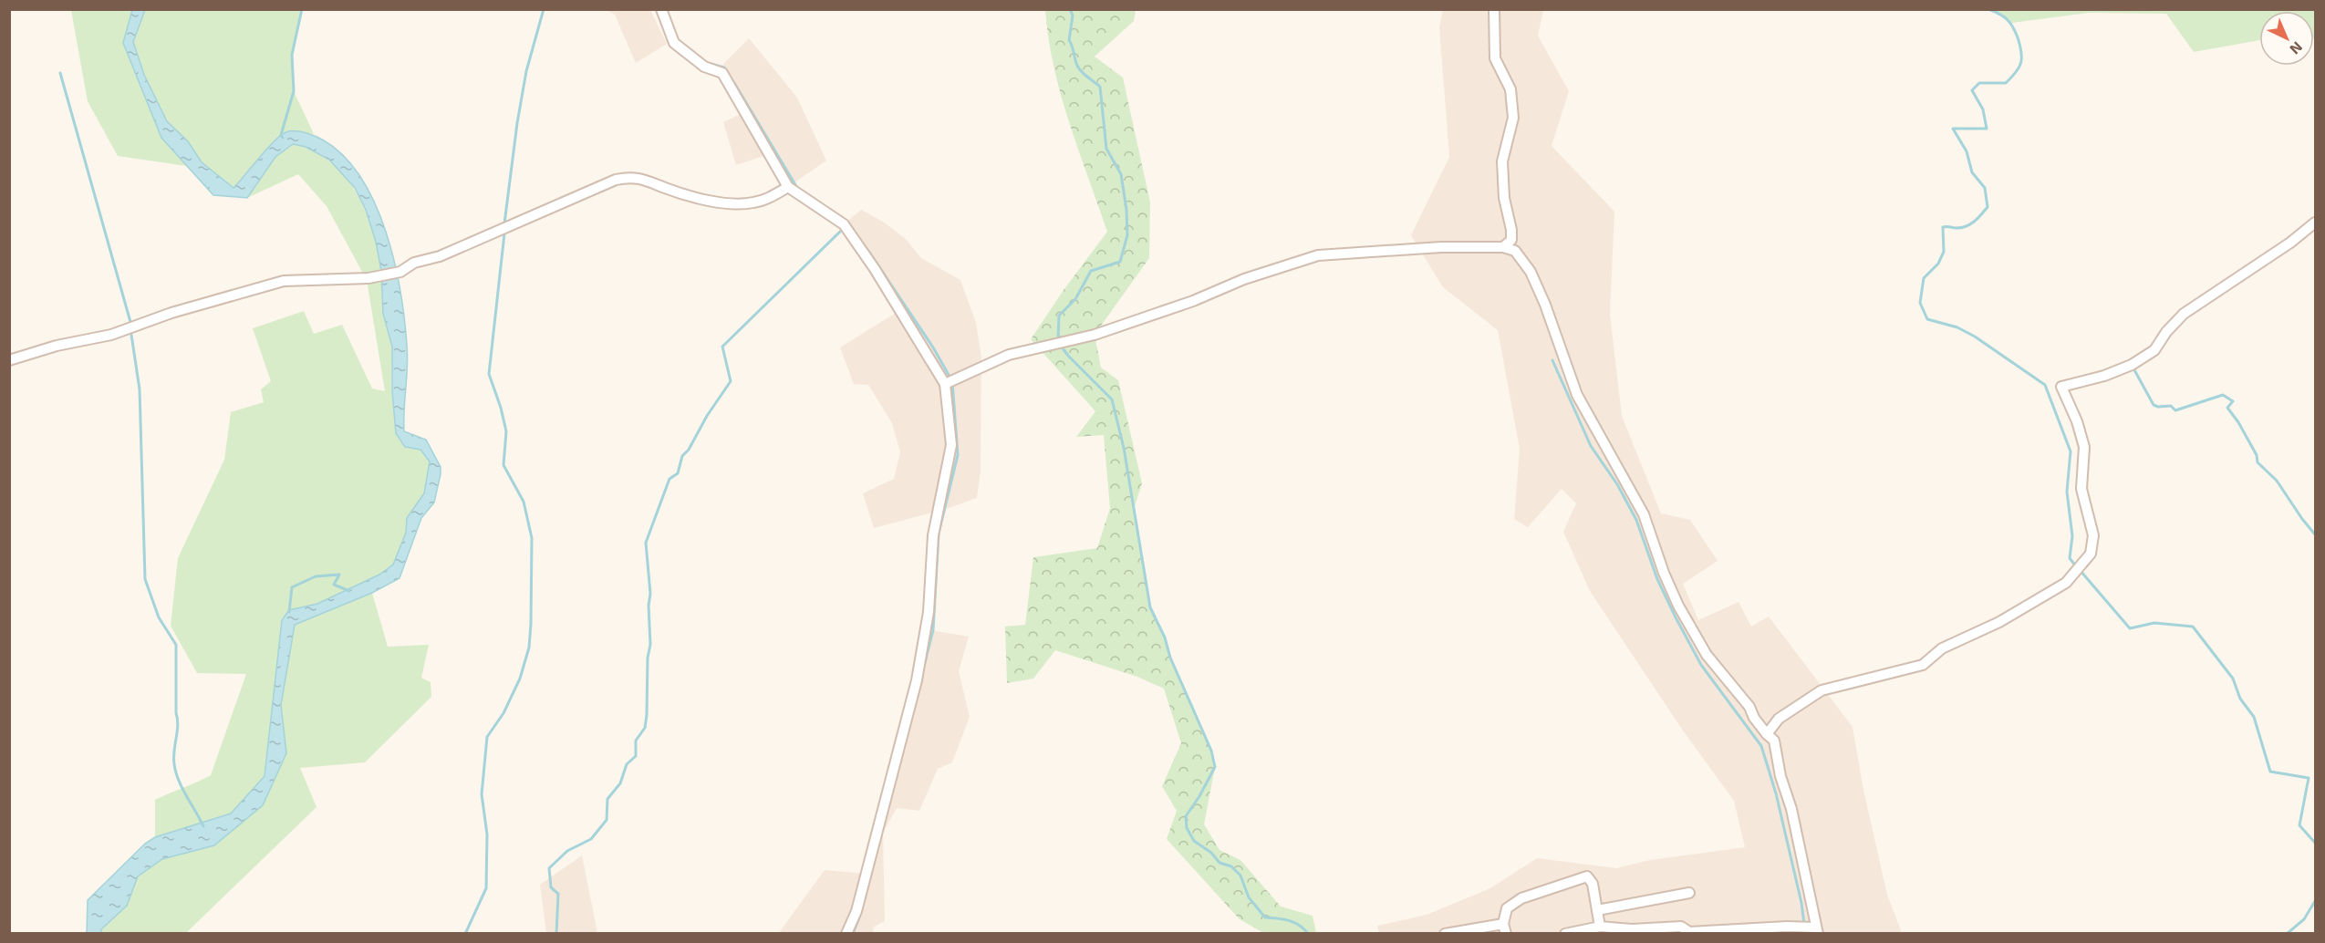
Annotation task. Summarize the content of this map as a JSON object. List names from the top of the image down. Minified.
{"north":"bottom right"}
